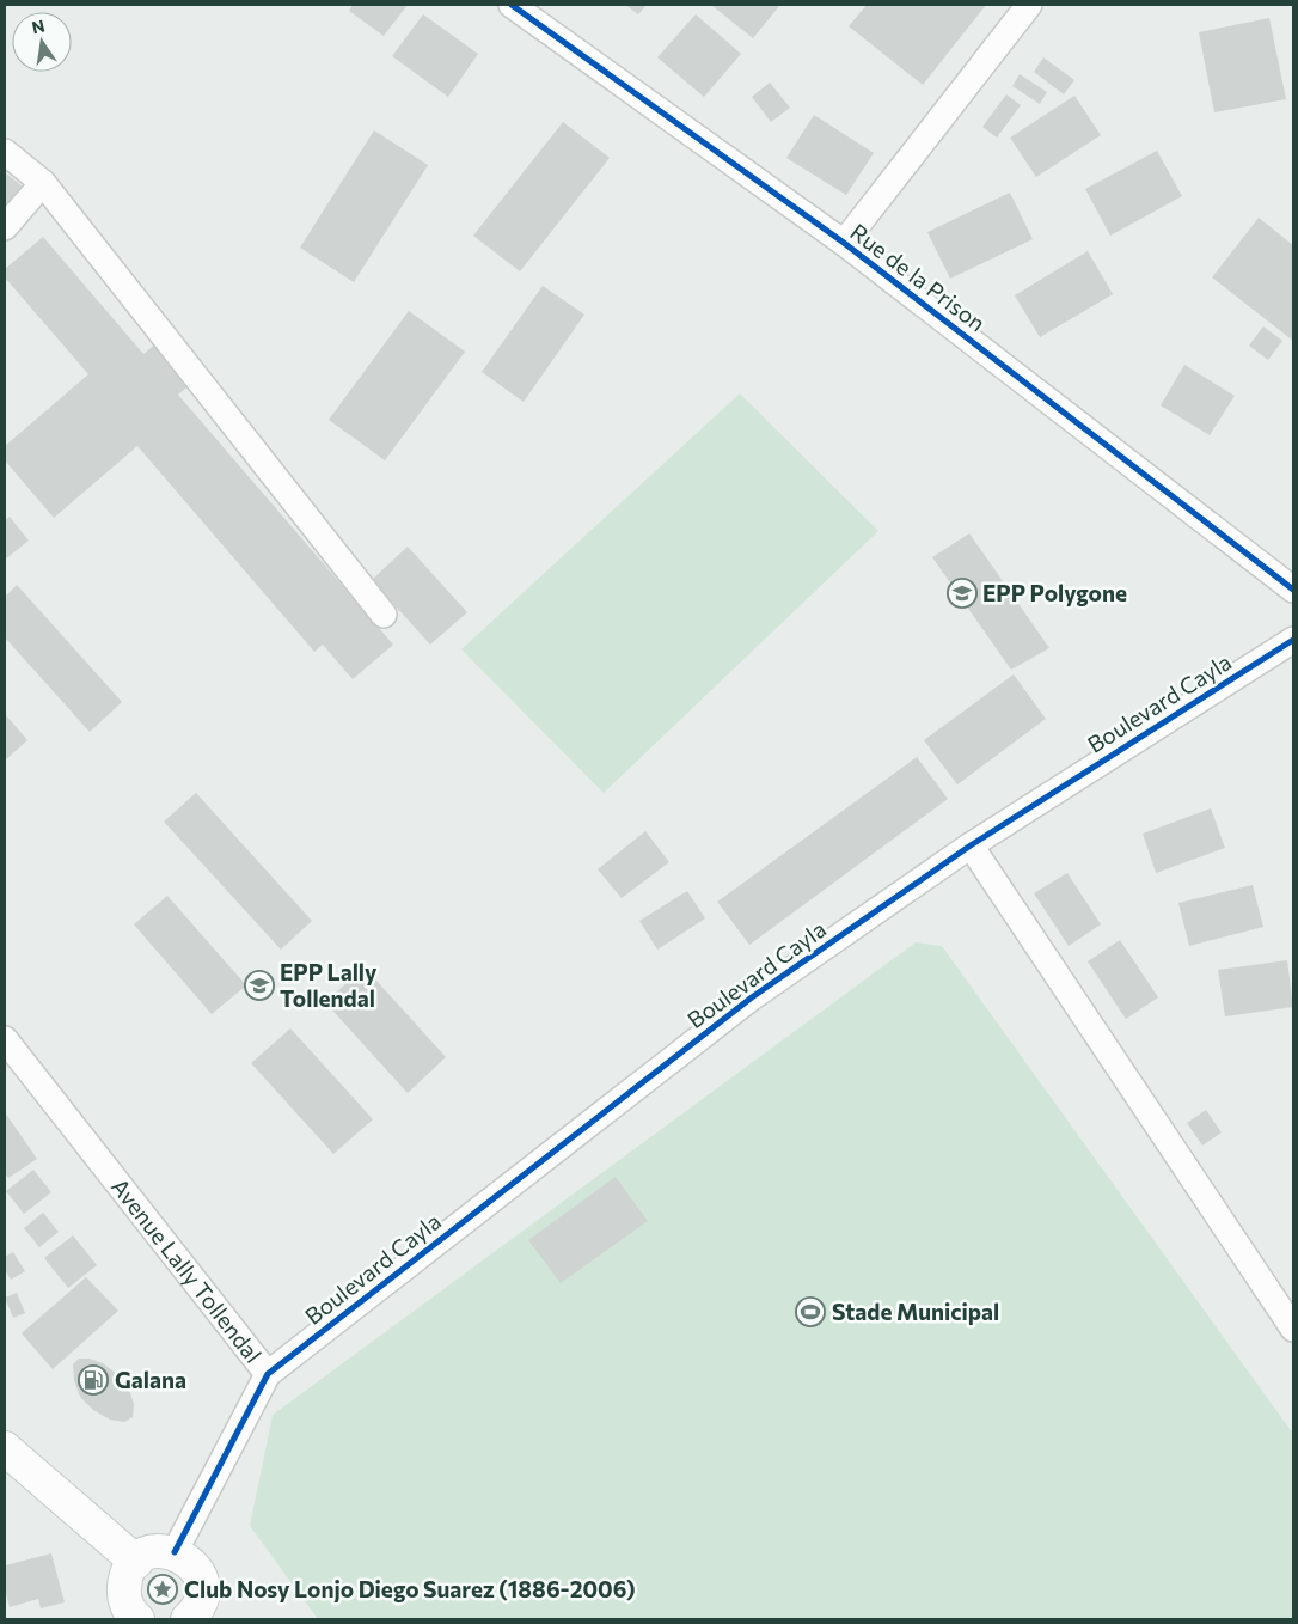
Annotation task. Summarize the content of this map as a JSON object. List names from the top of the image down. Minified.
{"streets":{"street":["Rue de la Prison","Boulevard Cayla","Avenue Lally Tollendal"]},"crossings":[["Boulevard Cayla","Avenue Lally Tollendal"]],"places":{"school or university":["EPP Polygone","EPP Lally Tollendal"],"sports":["Stade Municipal"],"fuel station":["Galana"],"place":["Club Nosy Lonjo Diego Suarez (1886-2006)"]},"north":"top"}
